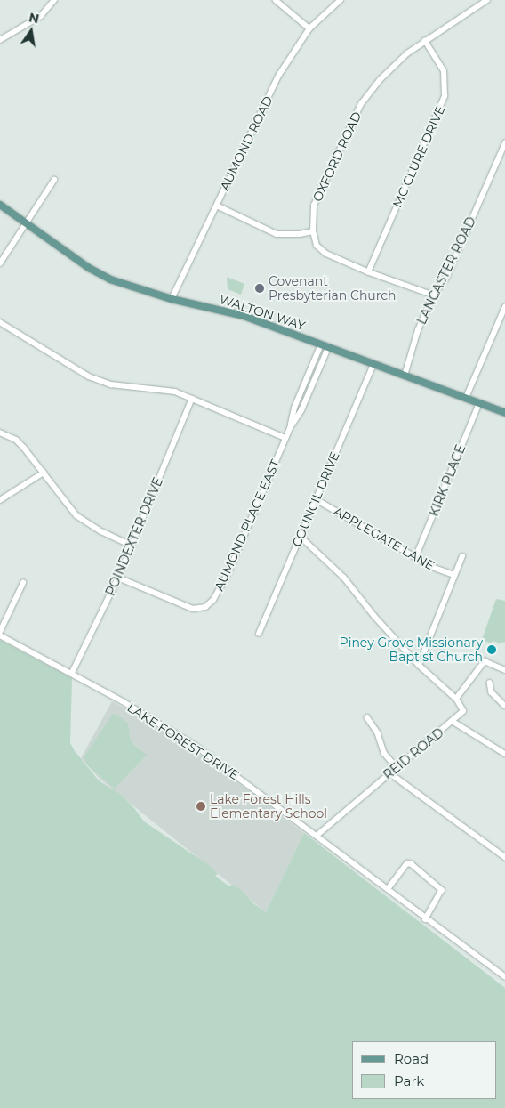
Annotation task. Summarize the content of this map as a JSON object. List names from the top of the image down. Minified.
{"streets":{"main road":["WALTON WAY"],"street":["AUMOND ROAD","OXFORD ROAD","MC CLURE DRIVE","LANCASTER ROAD","KIRK PLACE","COUNCIL DRIVE","AUMOND PLACE EAST","POINDEXTER DRIVE","APPLEGATE LANE","LAKE FOREST DRIVE","REID ROAD"]},"crossings":[["AUMOND ROAD","WALTON WAY"],["OXFORD ROAD","MC CLURE DRIVE"],["OXFORD ROAD","LANCASTER ROAD"],["LANCASTER ROAD","WALTON WAY"],["WALTON WAY","KIRK PLACE"],["WALTON WAY","COUNCIL DRIVE"],["WALTON WAY","AUMOND PLACE EAST"],["KIRK PLACE","APPLEGATE LANE"],["COUNCIL DRIVE","APPLEGATE LANE"],["AUMOND PLACE EAST","POINDEXTER DRIVE"],["POINDEXTER DRIVE","LAKE FOREST DRIVE"],["LAKE FOREST DRIVE","REID ROAD"]],"places":["Covenant Presbyterian Church","Piney Grove Missionary Baptist Church","Lake Forest Hills Elementary School"],"legend":["Road","Park"],"north":"top"}
